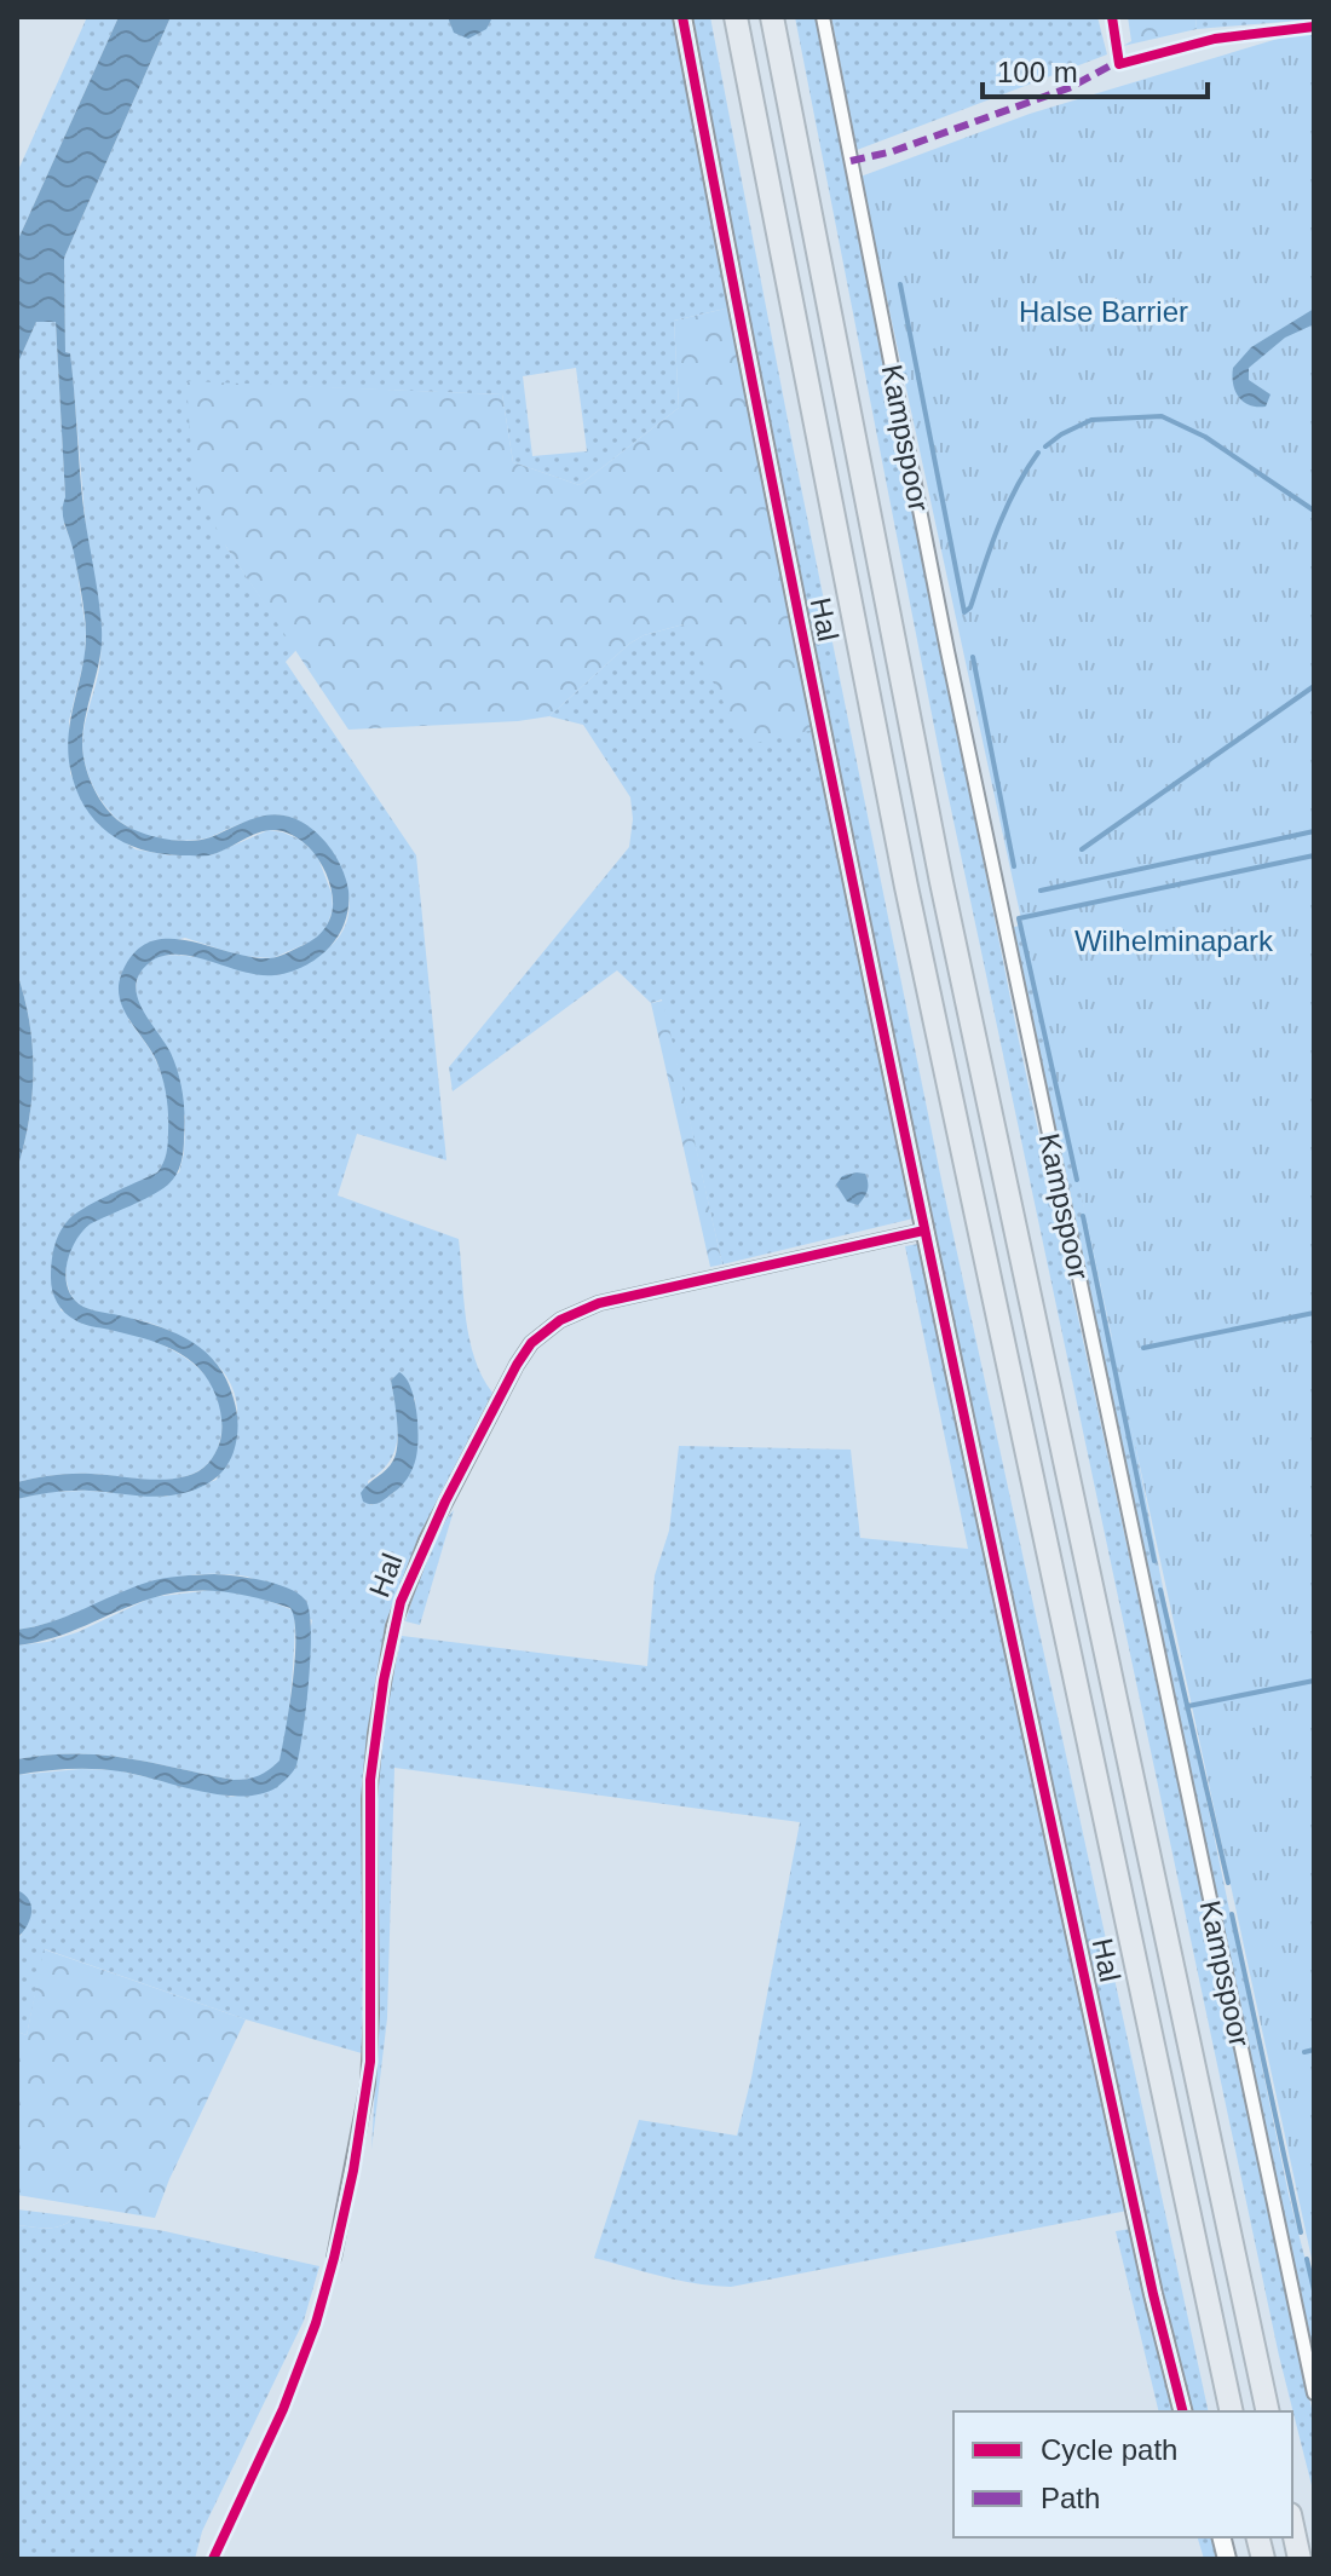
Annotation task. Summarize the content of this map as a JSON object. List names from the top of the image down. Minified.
{"streets":{"street":["Kampspoor","Hal"]},"parks":["Halse Barrier","Wilhelminapark"],"legend":["Cycle path","Path"],"scale_bar":"100 m"}
